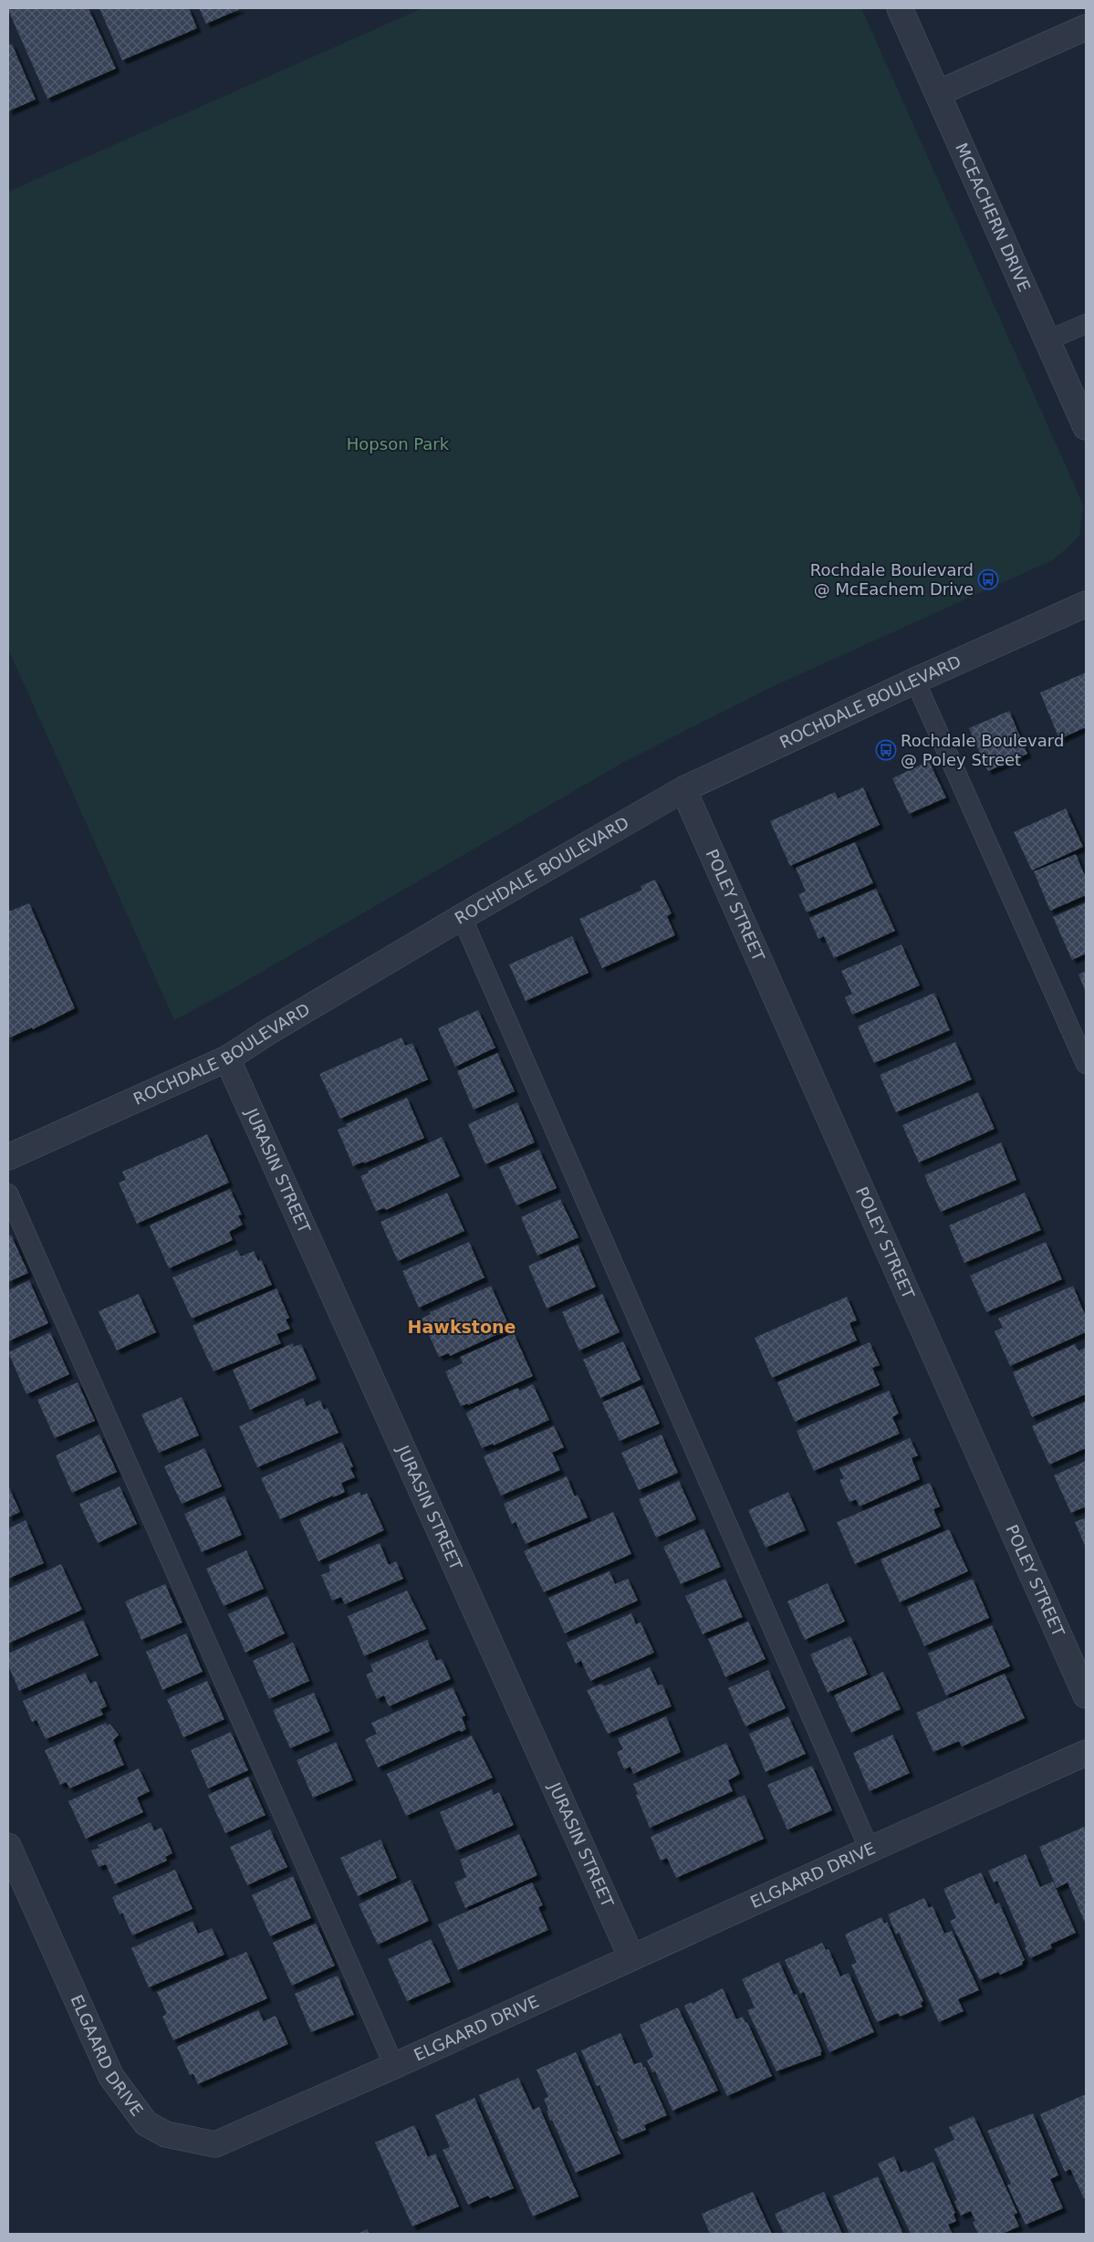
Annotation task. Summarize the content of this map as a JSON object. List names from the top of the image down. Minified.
{"streets":{"street":["MCEACHERN DRIVE","ROCHDALE BOULEVARD","POLEY STREET","JURASIN STREET","ELGAARD DRIVE"]},"crossings":[["ROCHDALE BOULEVARD","POLEY STREET"],["ROCHDALE BOULEVARD","JURASIN STREET"],["JURASIN STREET","ELGAARD DRIVE"]],"districts":["Hawkstone"],"parks":["Hopson Park"],"places":{"bus stop":["Rochdale Boulevard @ McEachem Drive","Rochdale Boulevard @ Poley Street"]}}
